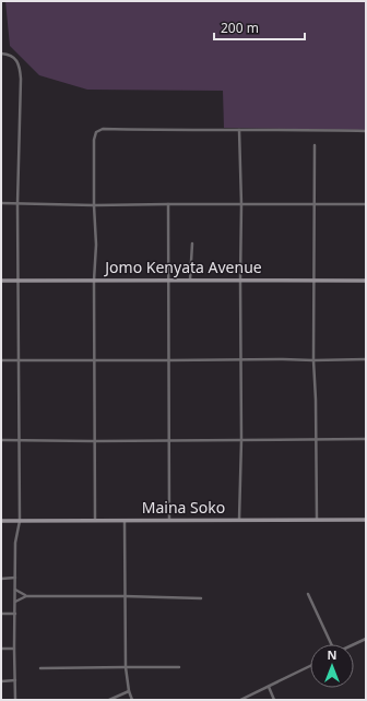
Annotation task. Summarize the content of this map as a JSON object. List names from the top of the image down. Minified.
{"streets":{"street":["Jomo Kenyata Avenue","Maina Soko"]},"scale_bar":"200 m","north":"top"}
